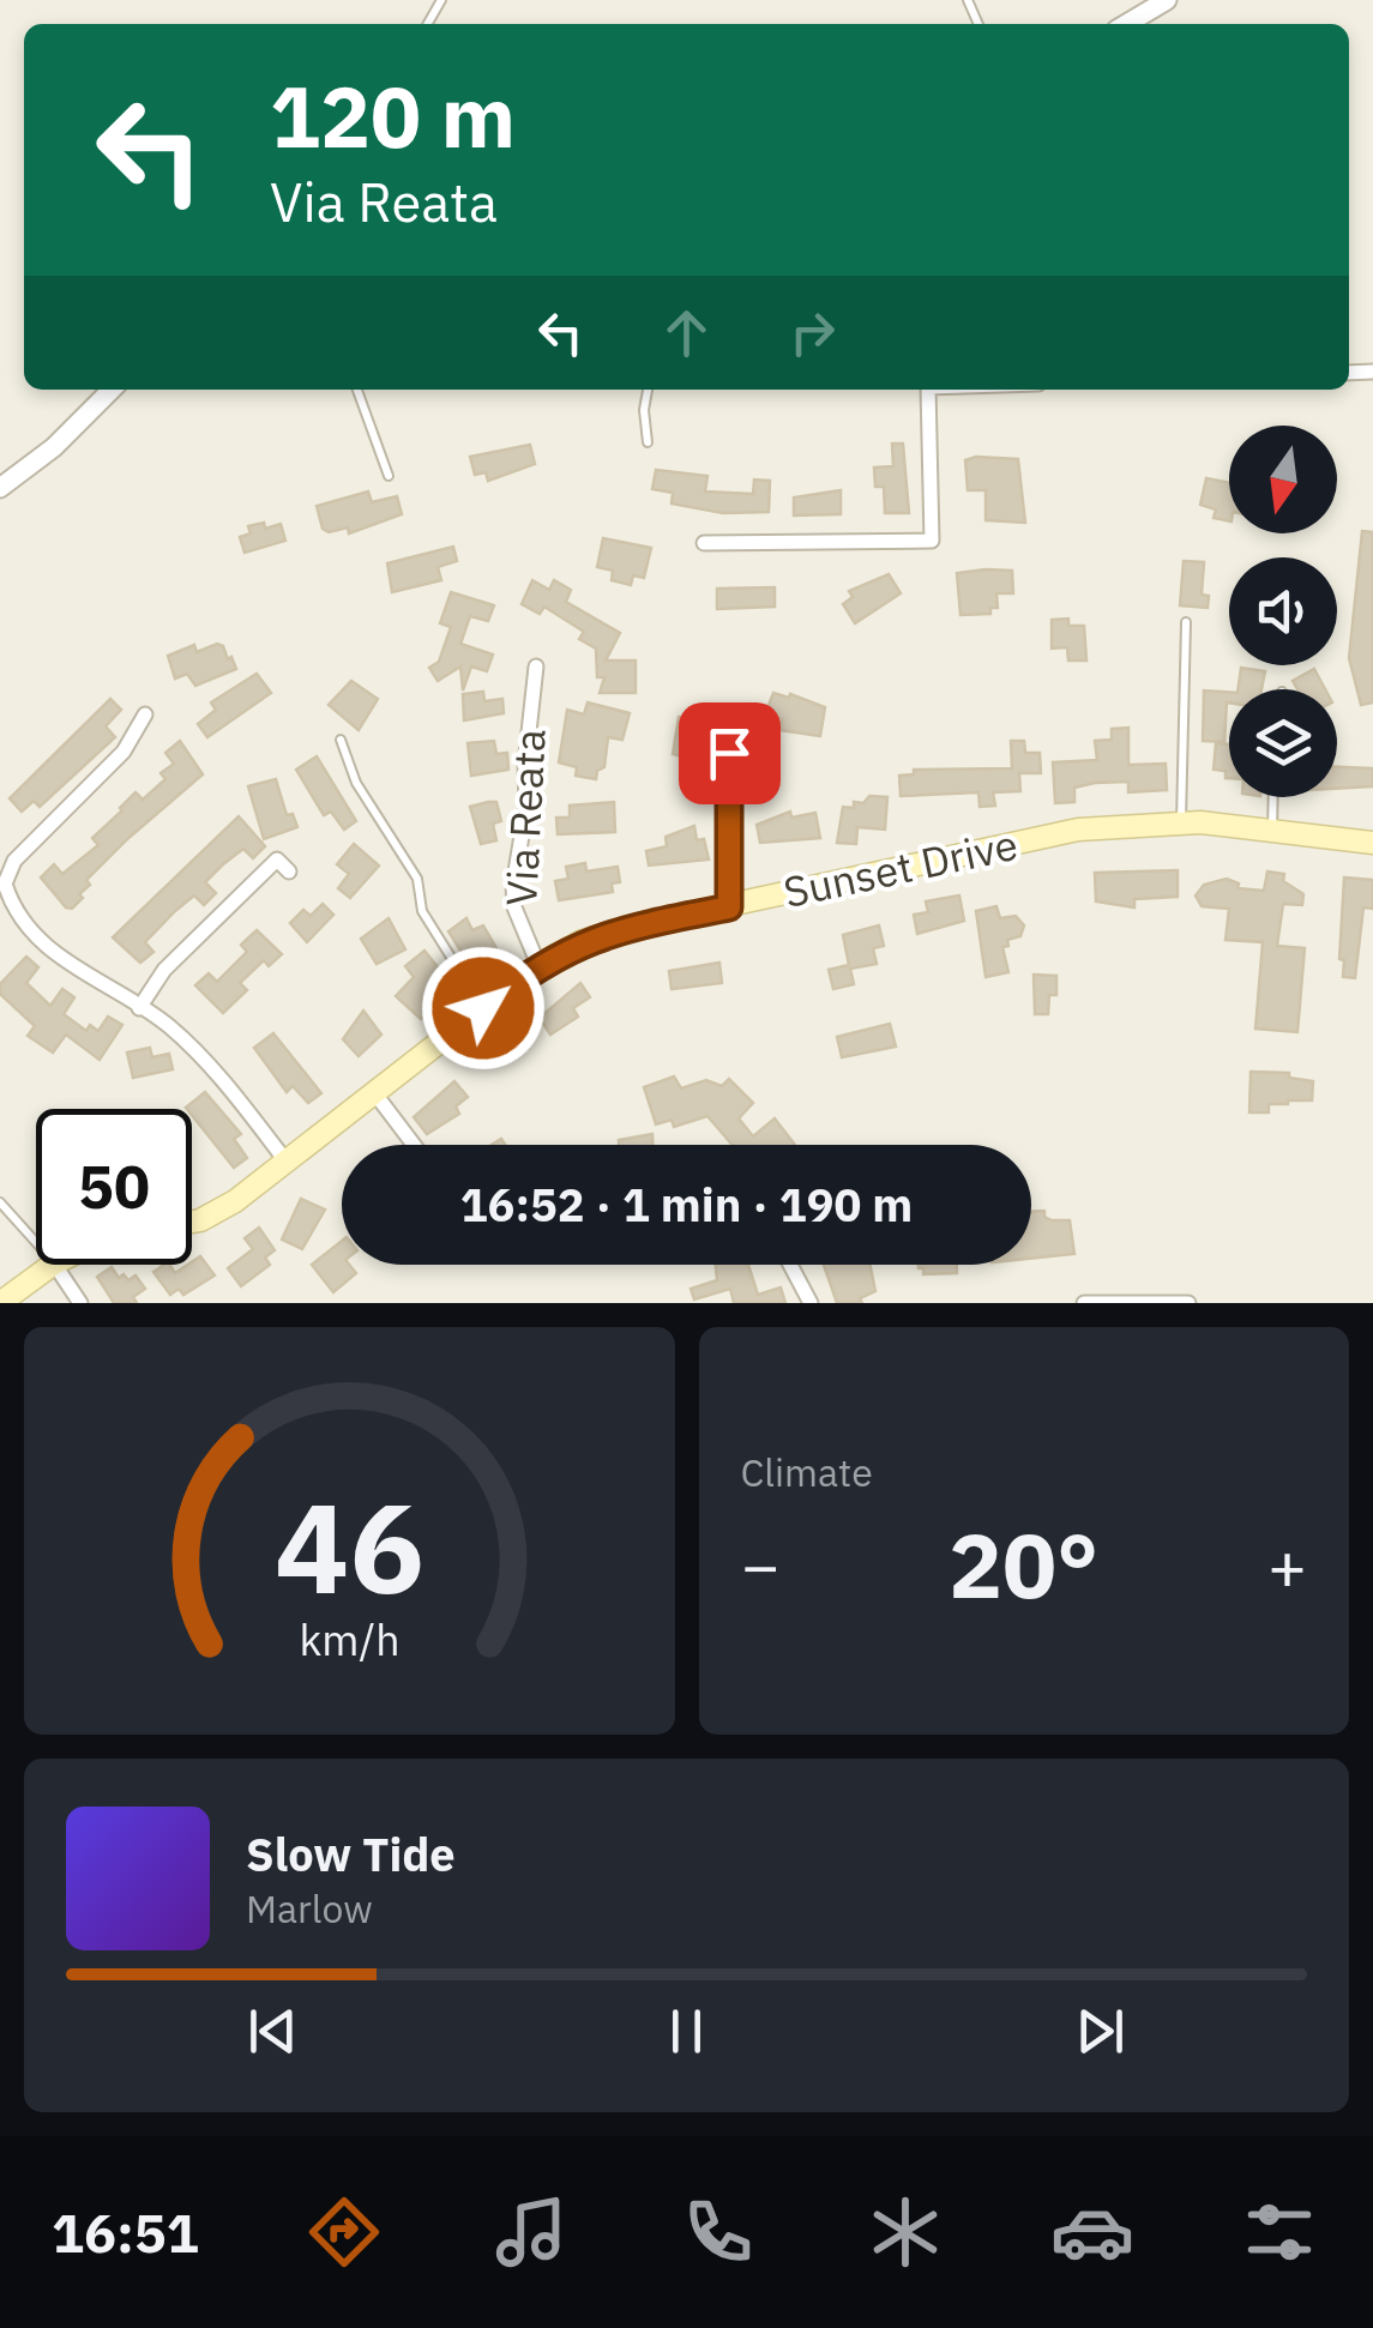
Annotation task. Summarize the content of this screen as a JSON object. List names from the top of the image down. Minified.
{"streets":{"main road":["Sunset Drive"],"street":["Via Reata"]},"crossings":[["Via Reata","Sunset Drive"]],"north":"bottom","page":{"turn":["120 m","Via Reata"],"limit":"50","trip":"16:52 · 1 min · 190 m","tile":"Climate","heat":["−","20°","+"],"song":["Slow Tide","Marlow"],"tabs":"16:51","gauge":["46","km/h"]}}
